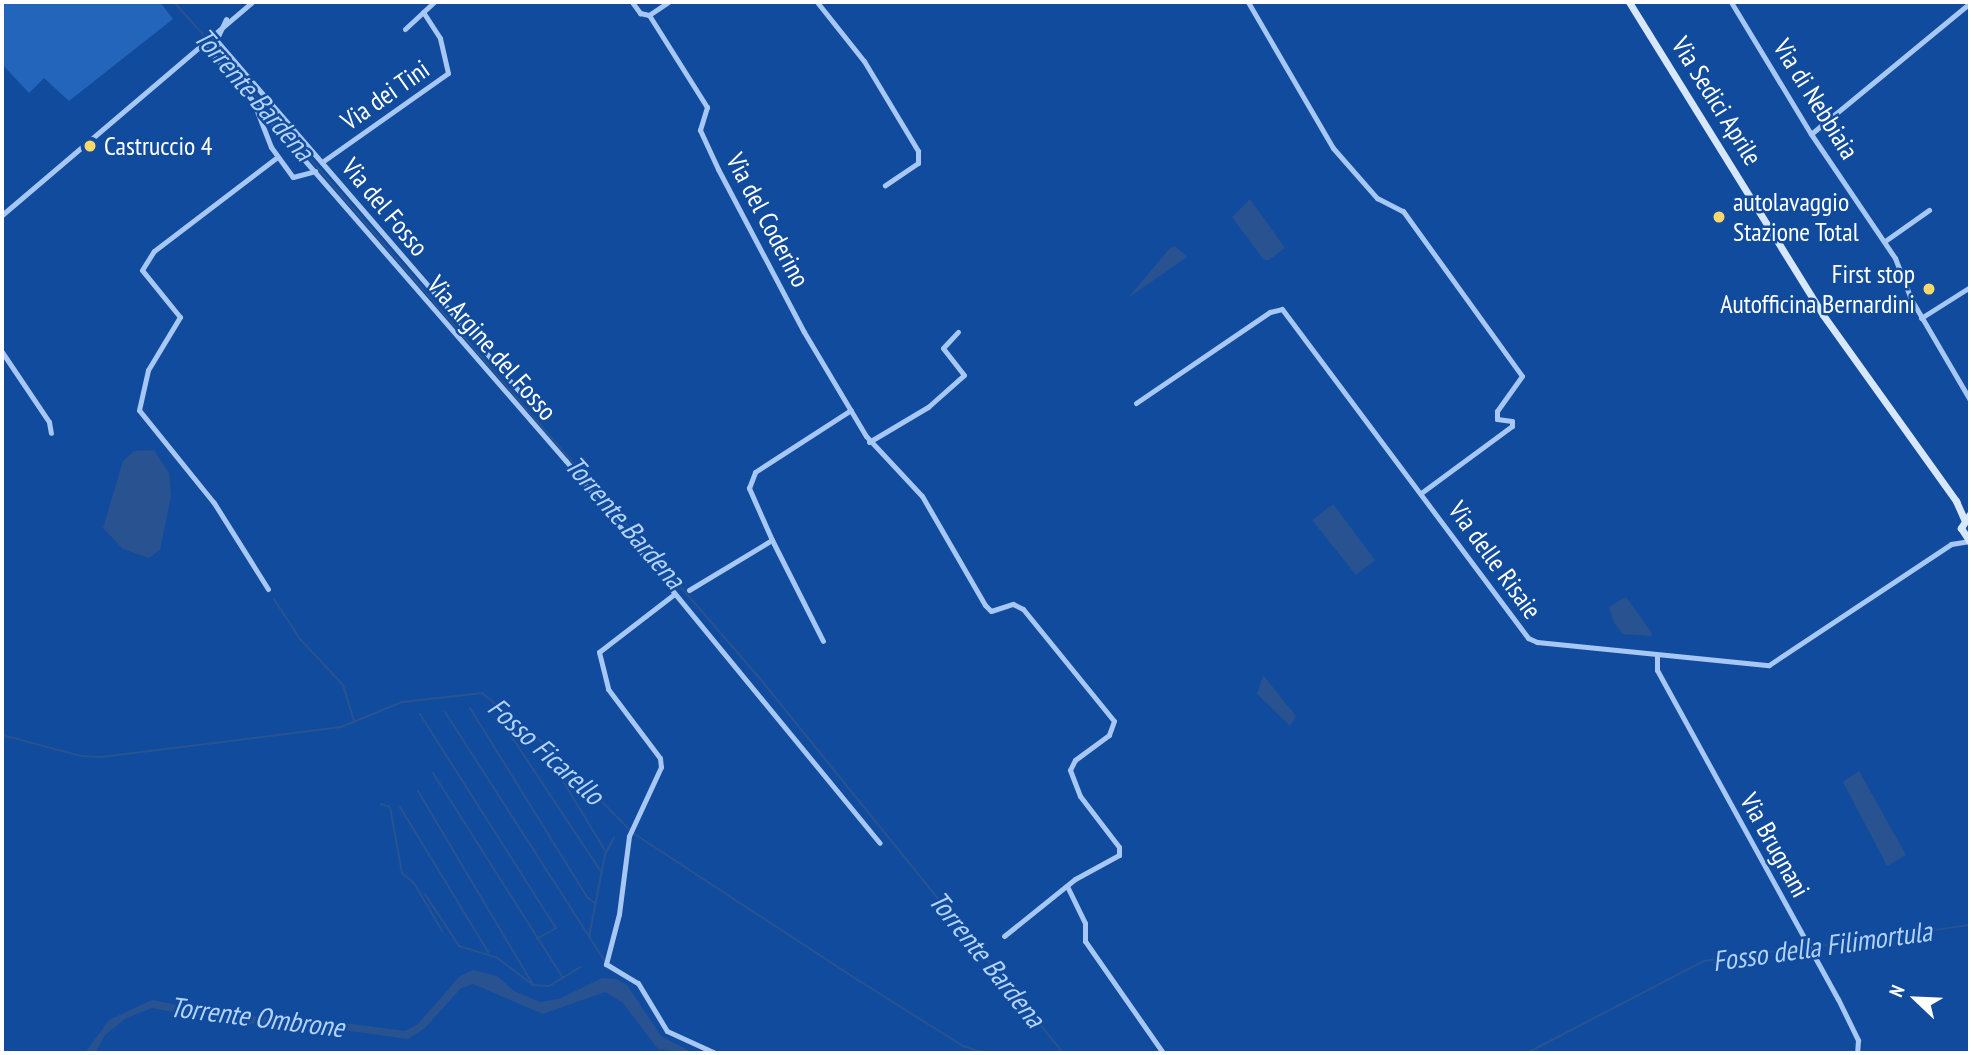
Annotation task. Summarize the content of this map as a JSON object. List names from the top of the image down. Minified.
{"streets":{"main road":["Via Sedici Aprile"],"street":["Via dei Tini","Via di Nebbiaia","Via del Fosso","Via del Coderino","Via Argine del Fosso","Via delle Risaie","Via Brugnani"]},"crossings":[["Via dei Tini","Via del Fosso"],["Via Sedici Aprile","Via delle Risaie"],["Via delle Risaie","Via Brugnani"]],"water":["Torrente Bardena","Fosso Ficarello","Fosso della Filimortula","Torrente Ombrone"],"places":["Castruccio 4","autolavaggio Stazione Total","First stop Autofficina Bernardini"],"north":"top left"}
